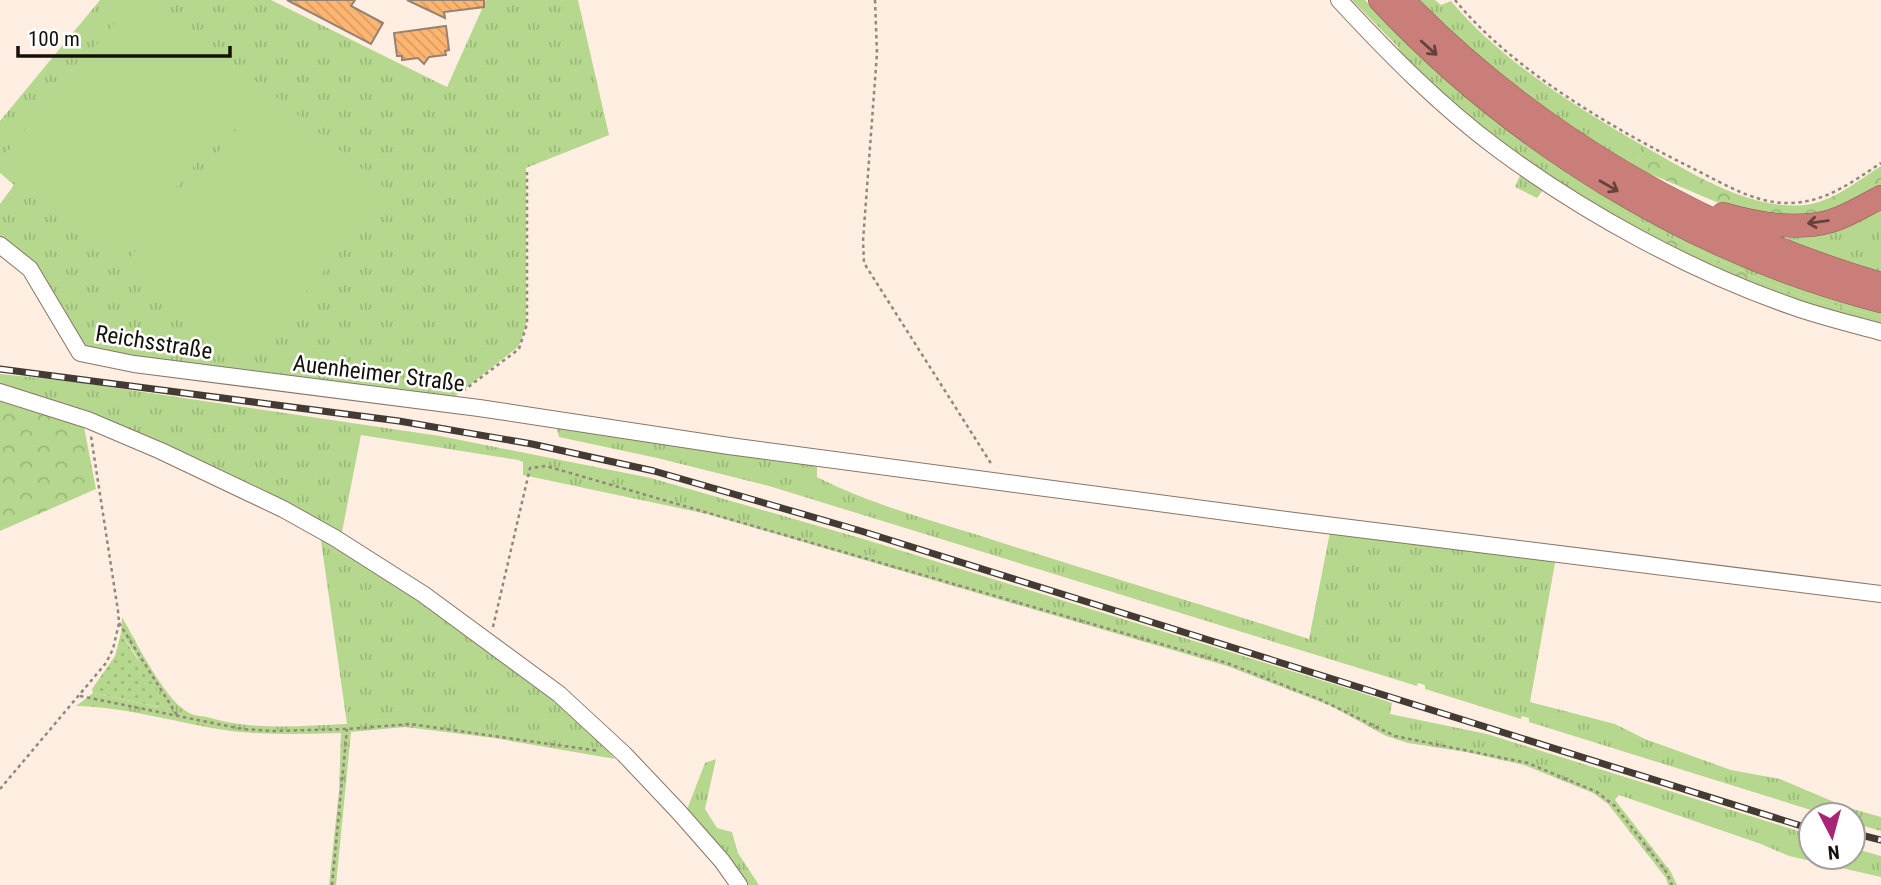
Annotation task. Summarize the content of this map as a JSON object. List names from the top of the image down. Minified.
{"streets":{"street":["Reichsstraße","Auenheimer Straße"]},"crossings":[["Reichsstraße","Auenheimer Straße"]],"scale_bar":"100 m","north":"bottom"}
